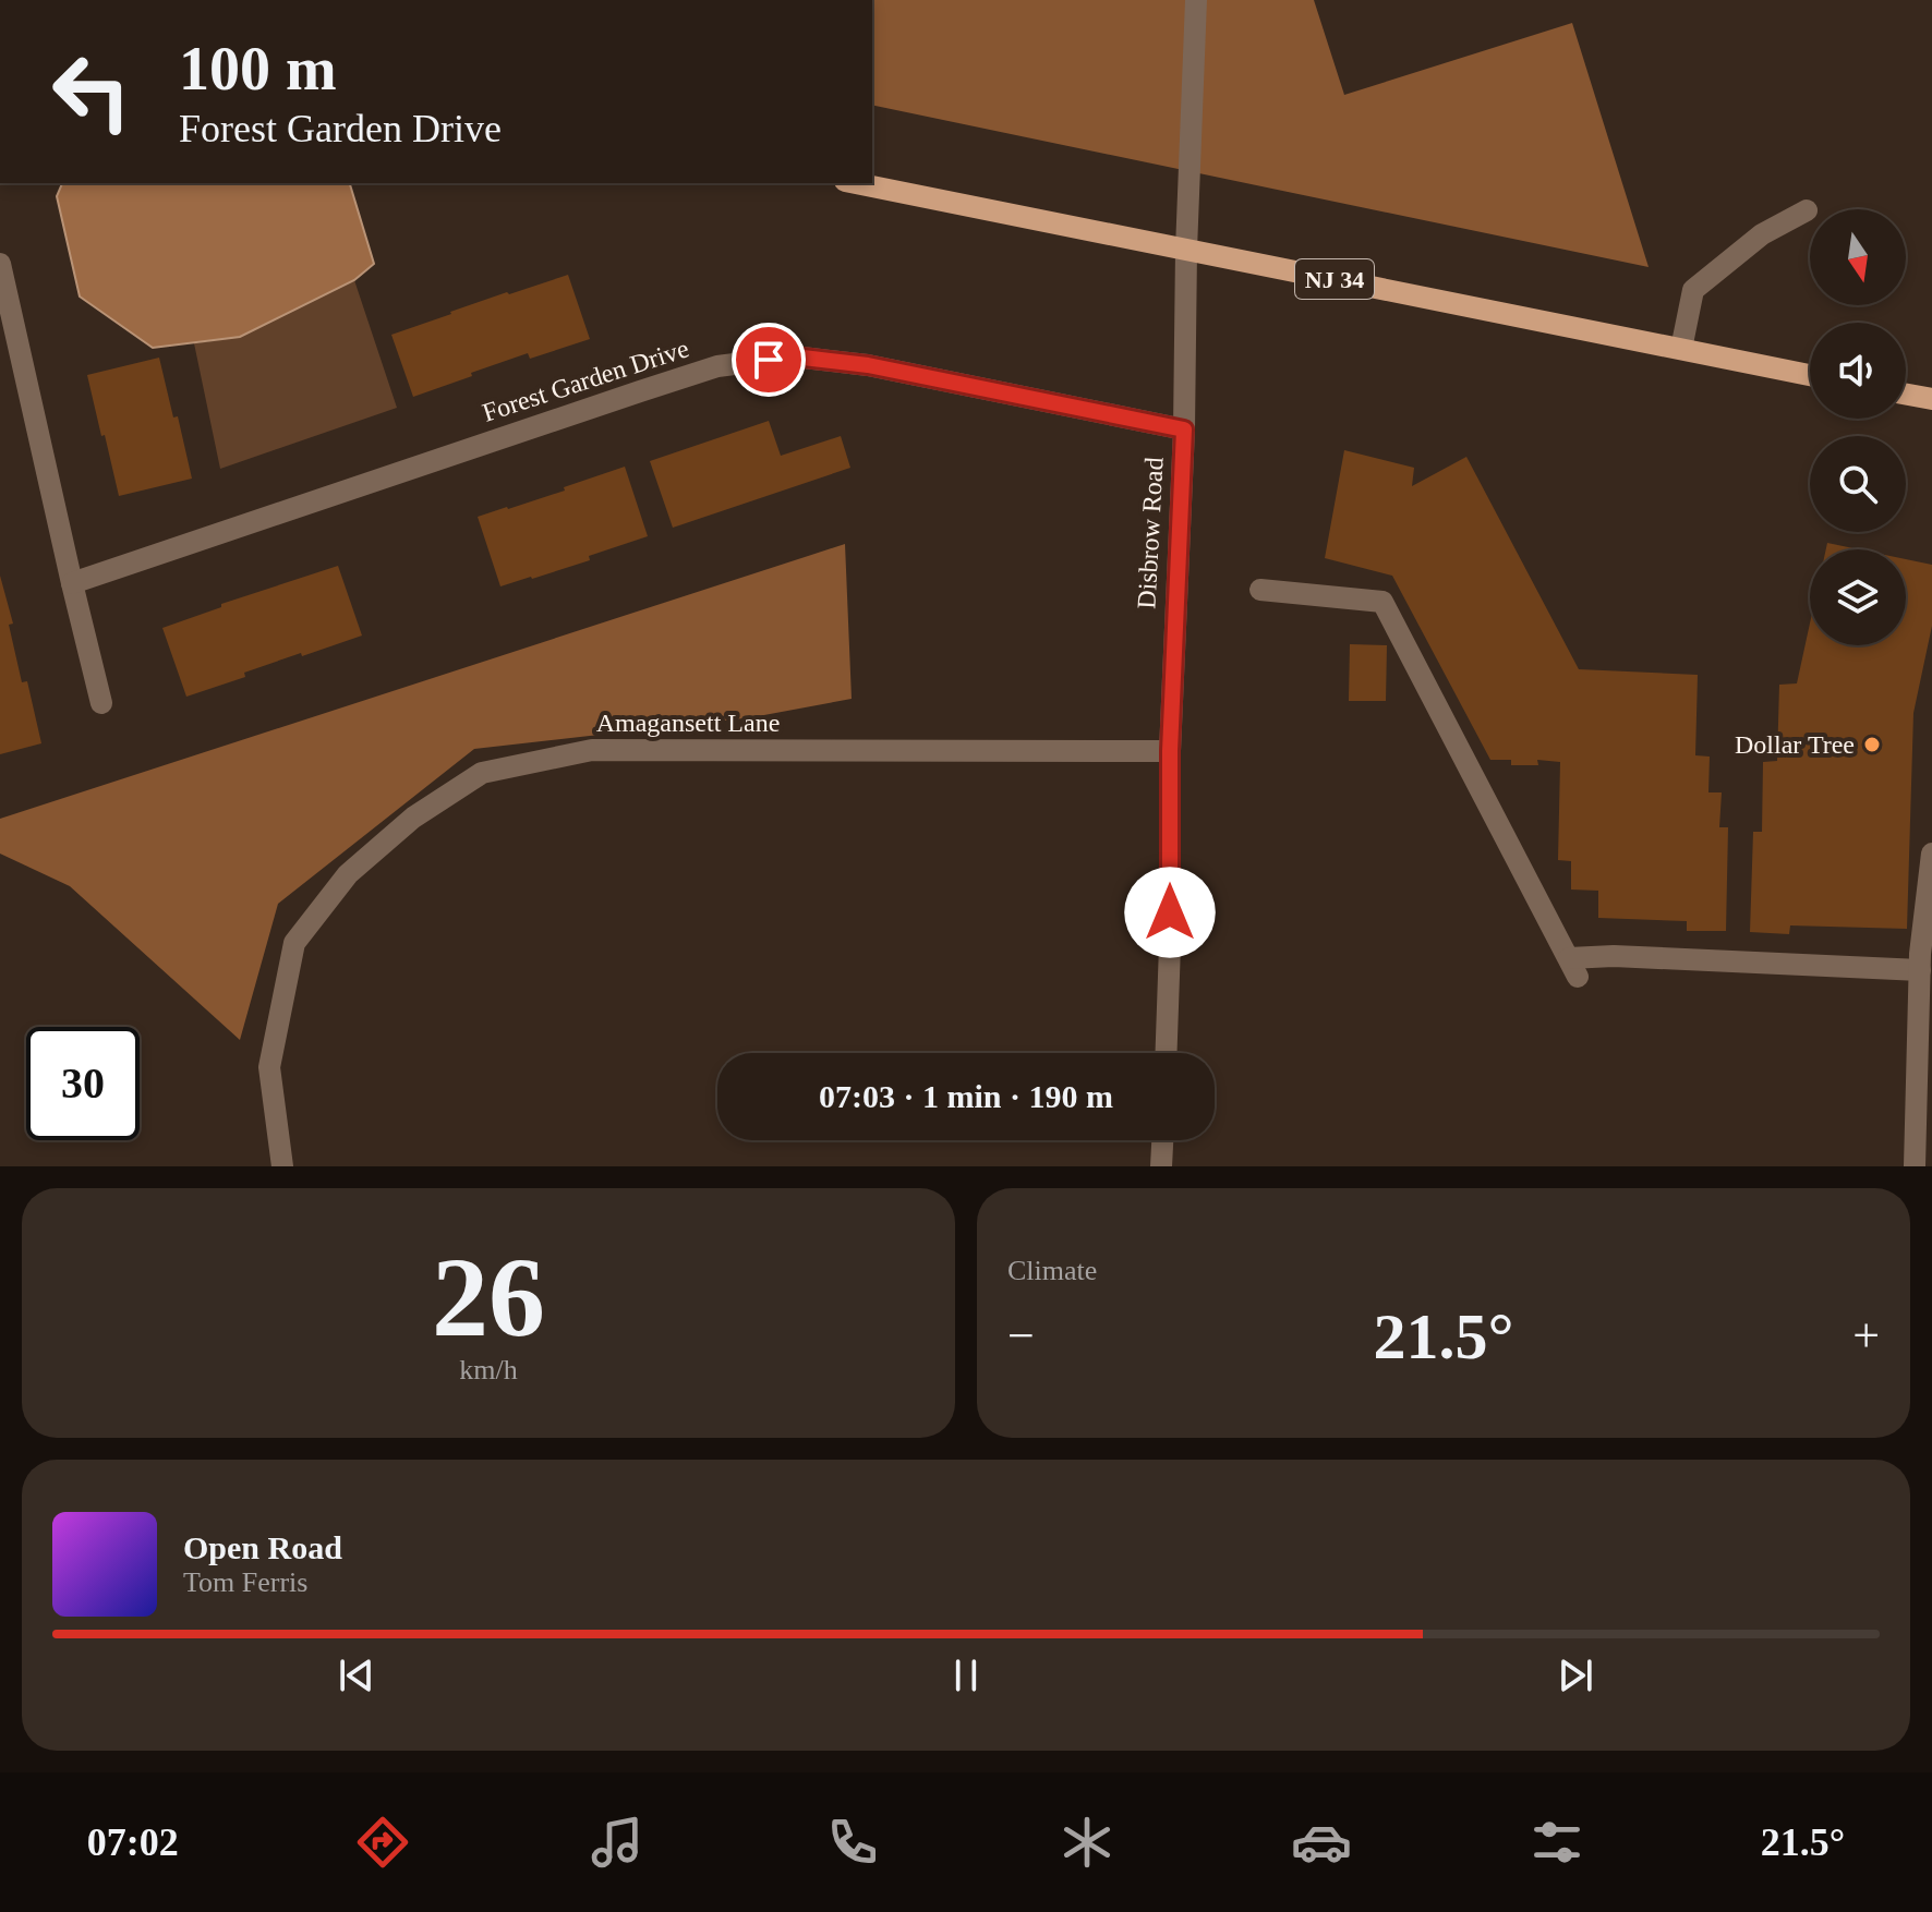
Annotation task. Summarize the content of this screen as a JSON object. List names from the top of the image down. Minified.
{"streets":{"main road":["NJ 34"],"street":["Forest Garden Drive","Disbrow Road","Amagansett Lane"]},"crossings":[["NJ 34","Disbrow Road"],["Forest Garden Drive","Disbrow Road"],["Disbrow Road","Amagansett Lane"]],"places":["Dollar Tree"],"north":"bottom","page":{"turn":["100 m","Forest Garden Drive"],"limit":"30","trip":"07:03 · 1 min · 190 m","tile":[["26","km/h"],"Climate"],"heat":["−","21.5°","+"],"song":["Open Road","Tom Ferris"],"tabs":["07:02","21.5°"]}}
